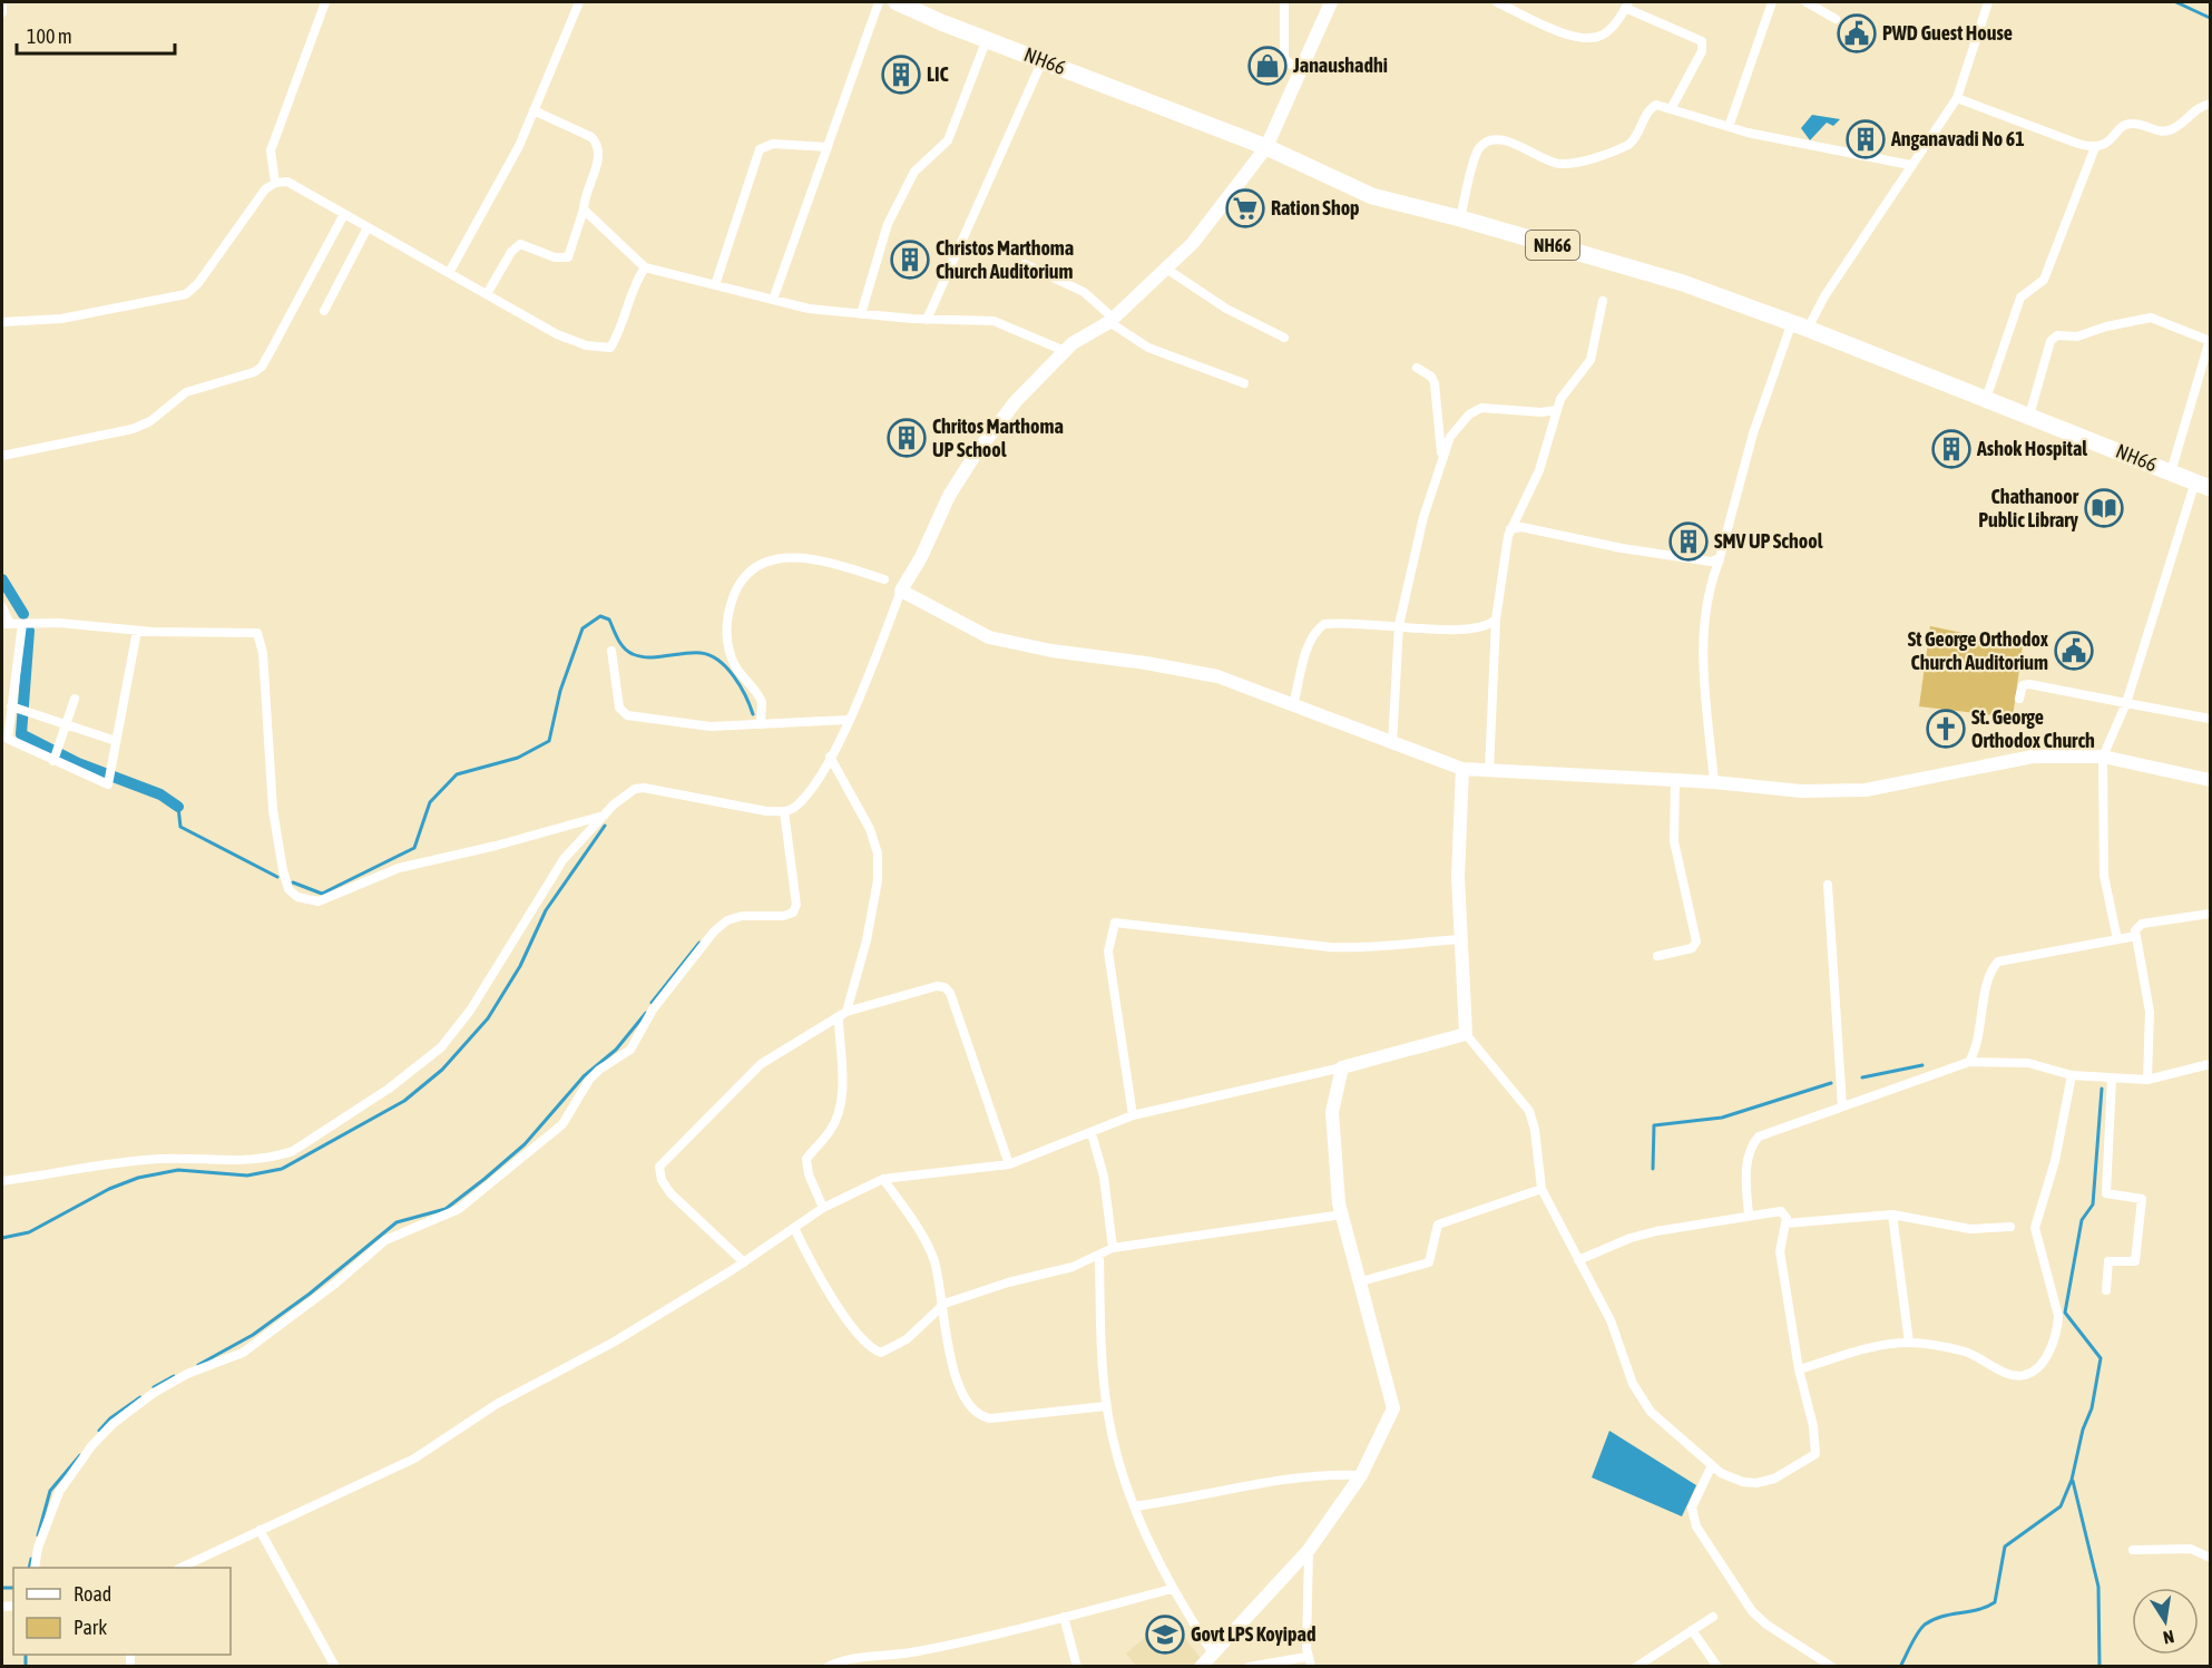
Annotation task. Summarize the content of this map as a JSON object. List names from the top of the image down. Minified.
{"streets":{"highway":["NH66"]},"places":{"public building":["PWD Guest House","St George Orthodox Church Auditorium"],"shop":["Janaushadhi"],"building":["LIC","Anganavadi No 61","Christos Marthoma Church Auditorium","Chritos Marthoma UP School","Ashok Hospital","SMV UP School"],"supermarket":["Ration Shop"],"library":["Chathanoor Public Library"],"church":["St. George Orthodox Church"],"school or university":["Govt LPS Koyipad"]},"legend":["Road","Park"],"scale_bar":"100 m","north":"bottom"}
